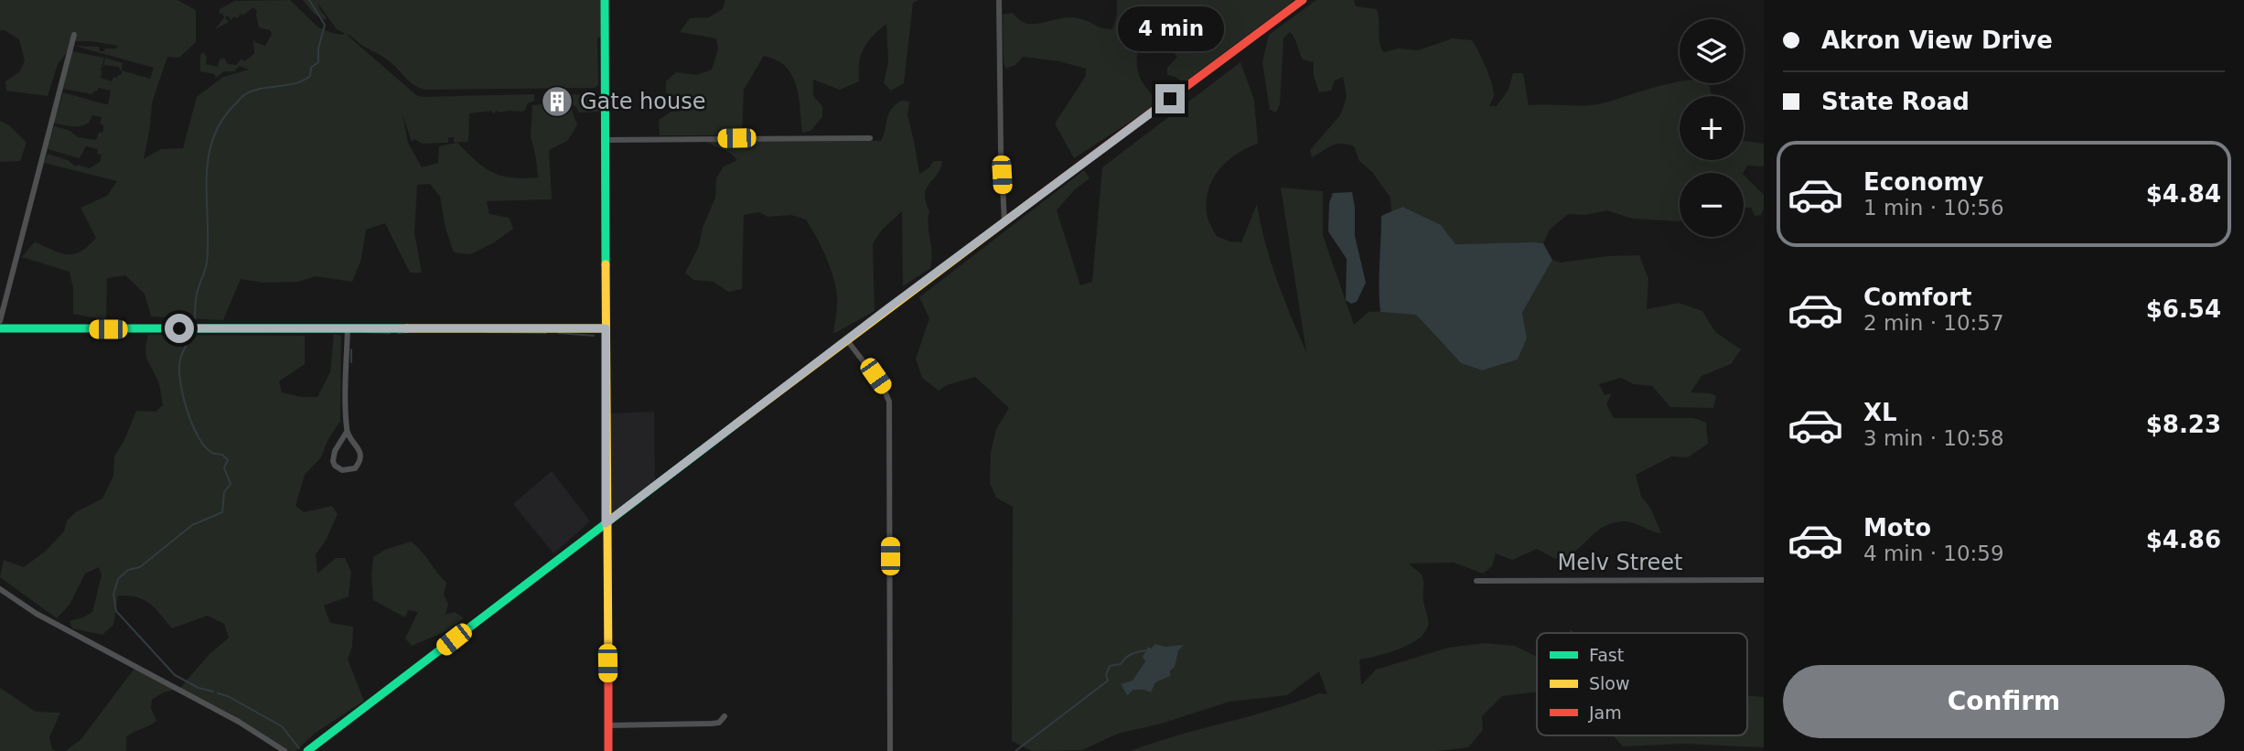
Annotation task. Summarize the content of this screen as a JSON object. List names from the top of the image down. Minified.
{"streets":{"street":["Melv Street"]},"places":{"building":["Gate house"]},"legend":["Fast","Slow","Jam"],"page":{"banner":["Akron View Drive","State Road"],"bubble":"4 min","map_buttons":["+","−"],"list":[{"name":"Economy","note":"1 min · 10:56","value":"$4.84"},{"name":"Comfort","note":"2 min · 10:57","value":"$6.54"},{"name":"XL","note":"3 min · 10:58","value":"$8.23"},{"name":"Moto","note":"4 min · 10:59","value":"$4.86"}],"buttons":"Confirm"}}
